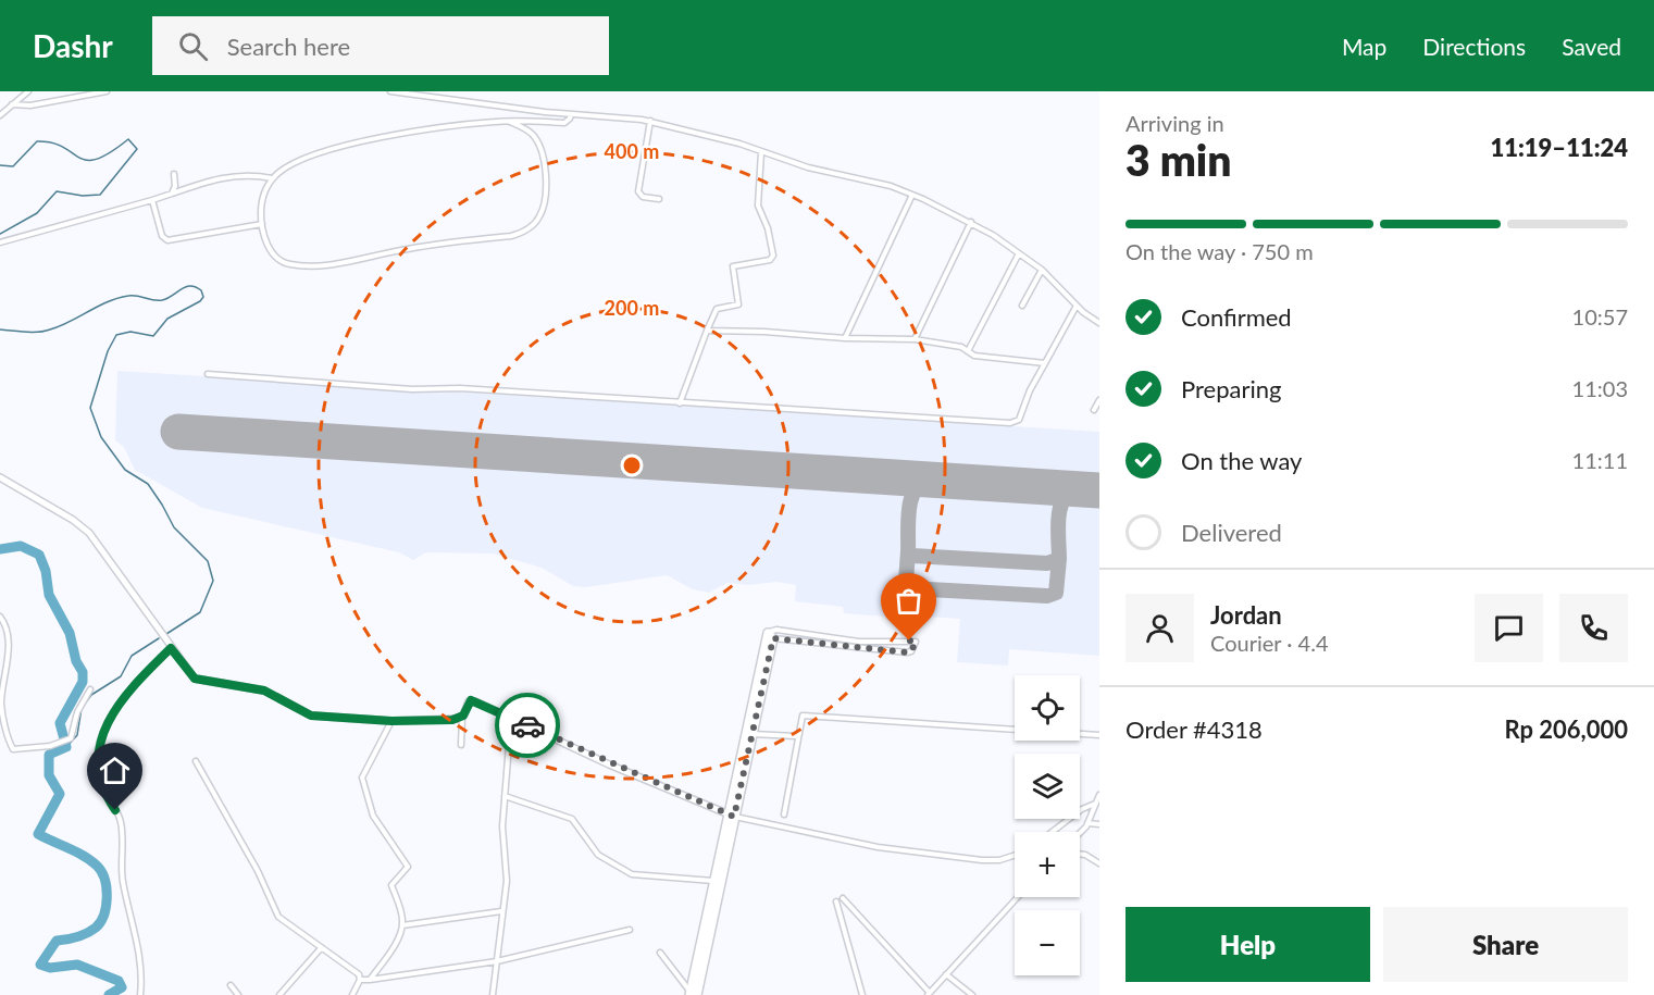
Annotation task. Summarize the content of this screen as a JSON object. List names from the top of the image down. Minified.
{"page":{"header":"Dashr","search":"Search here","nav":["Map","Directions","Saved"],"heading":["3 min","Arriving in","11:19–11:24"],"panel":["Jordan","Courier · 4.4","Order #4318","Rp 206,000"],"bar":"On the way · 750 m","list":[["Confirmed","10:57"],["Preparing","11:03"],["On the way","11:11"],"Delivered"],"map_buttons":["+","−"],"buttons":["Help","Share"]},"rings":["400 m","200 m"]}
